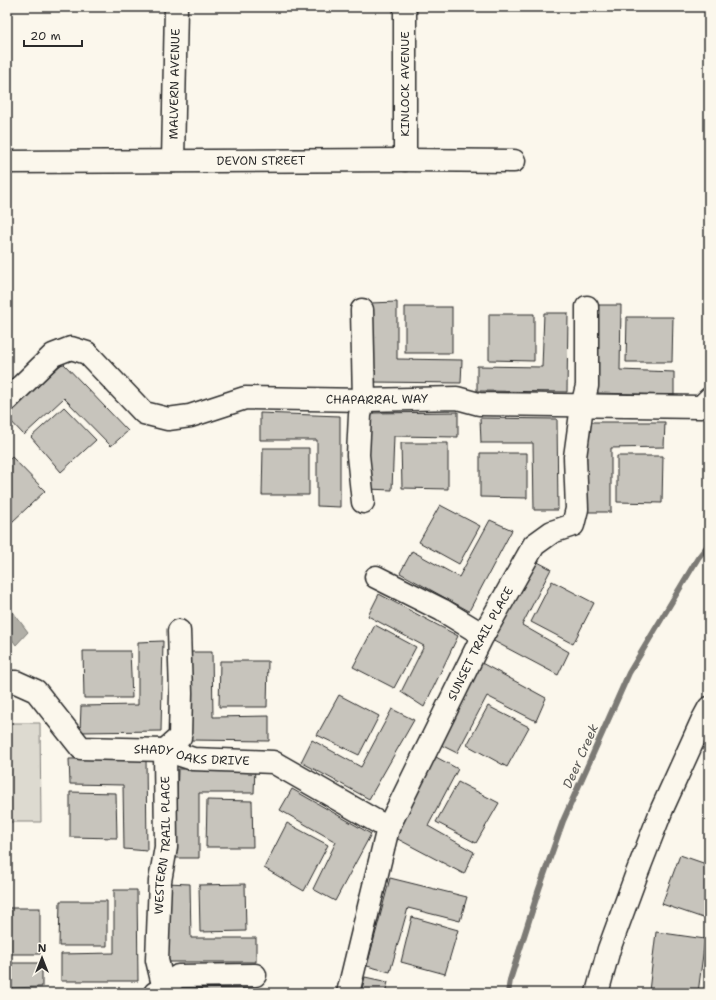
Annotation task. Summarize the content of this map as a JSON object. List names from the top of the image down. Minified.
{"streets":{"street":["MALVERN AVENUE","KINLOCK AVENUE","DEVON STREET","CHAPARRAL WAY","SUNSET TRAIL PLACE","SHADY OAKS DRIVE","WESTERN TRAIL PLACE"]},"crossings":[["MALVERN AVENUE","DEVON STREET"],["KINLOCK AVENUE","DEVON STREET"],["CHAPARRAL WAY","SUNSET TRAIL PLACE"],["SUNSET TRAIL PLACE","SHADY OAKS DRIVE"],["SHADY OAKS DRIVE","WESTERN TRAIL PLACE"]],"water":["Deer Creek"],"scale_bar":"20 m","north":"top"}
